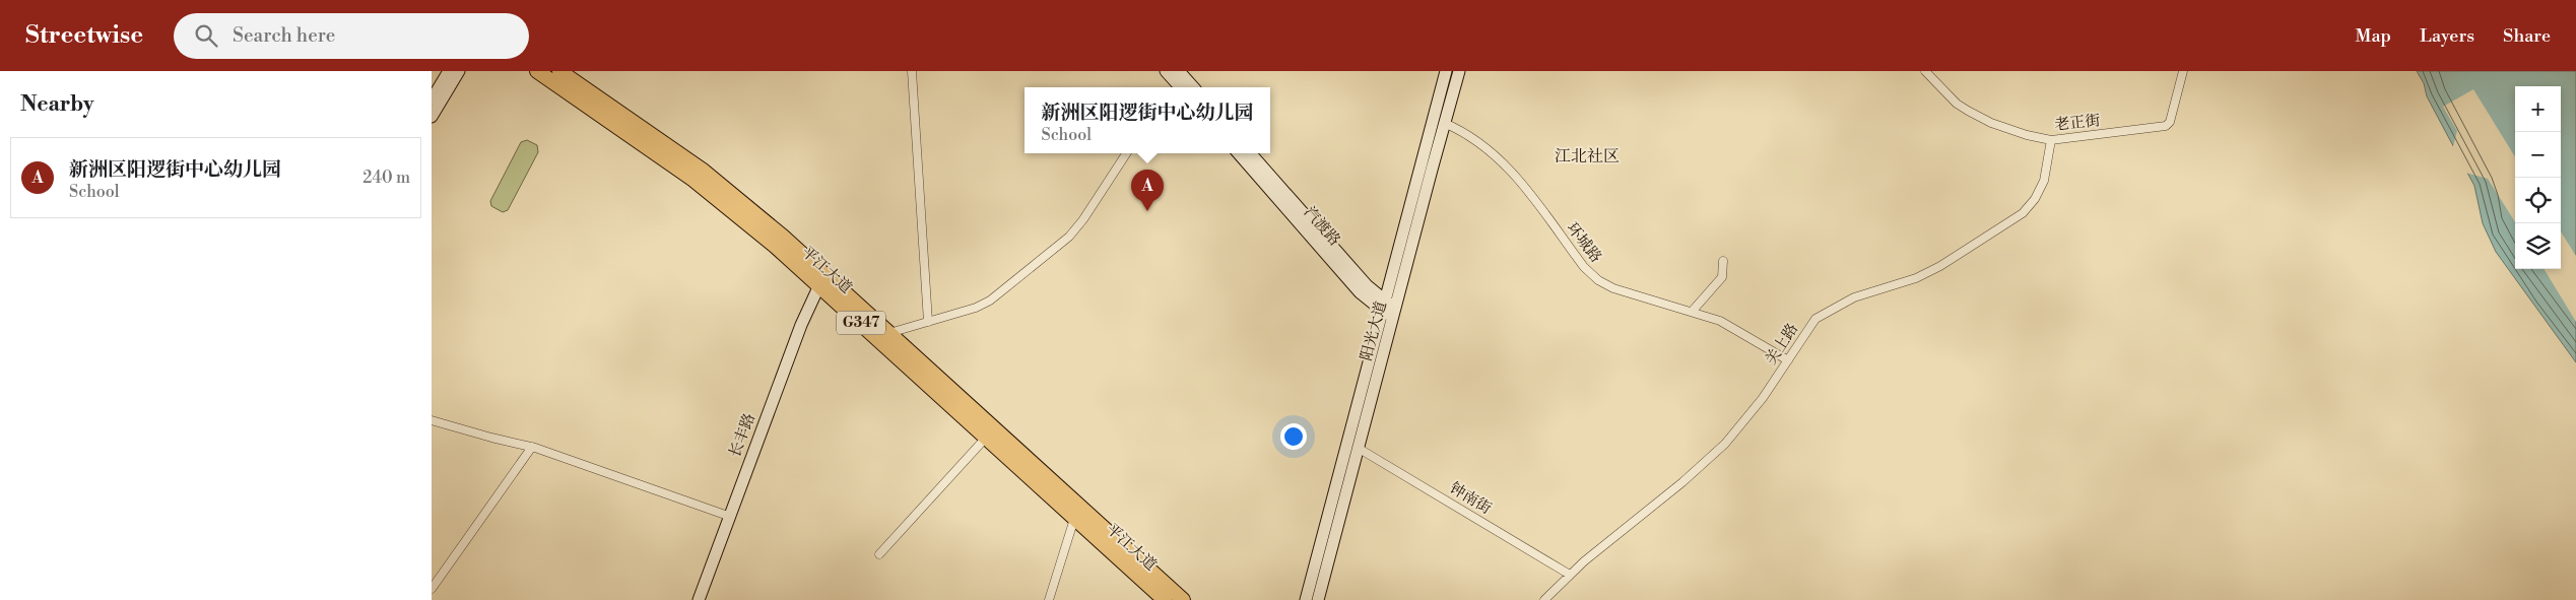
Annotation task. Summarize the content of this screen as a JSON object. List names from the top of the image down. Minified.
{"streets":{"highway":["平江大道","G347"],"street":["老正街","汽渡路","环城路","阳光大道","关上路","长丰路","钟南街"]},"crossings":[["老正街","关上路"],["汽渡路","阳光大道"],["环城路","阳光大道"],["环城路","关上路"],["平江大道","长丰路"],["阳光大道","钟南街"],["关上路","钟南街"]],"districts":["江北社区"],"page":{"header":"Streetwise","search":"Search here","nav":["Map","Layers","Share"],"heading":"Nearby","map_buttons":["+","−"],"popup":["新洲区阳逻街中心幼儿园","School"],"list":[{"mark":"A","name":"新洲区阳逻街中心幼儿园","note":"School","value":"240 m"}],"pins":"A"}}
